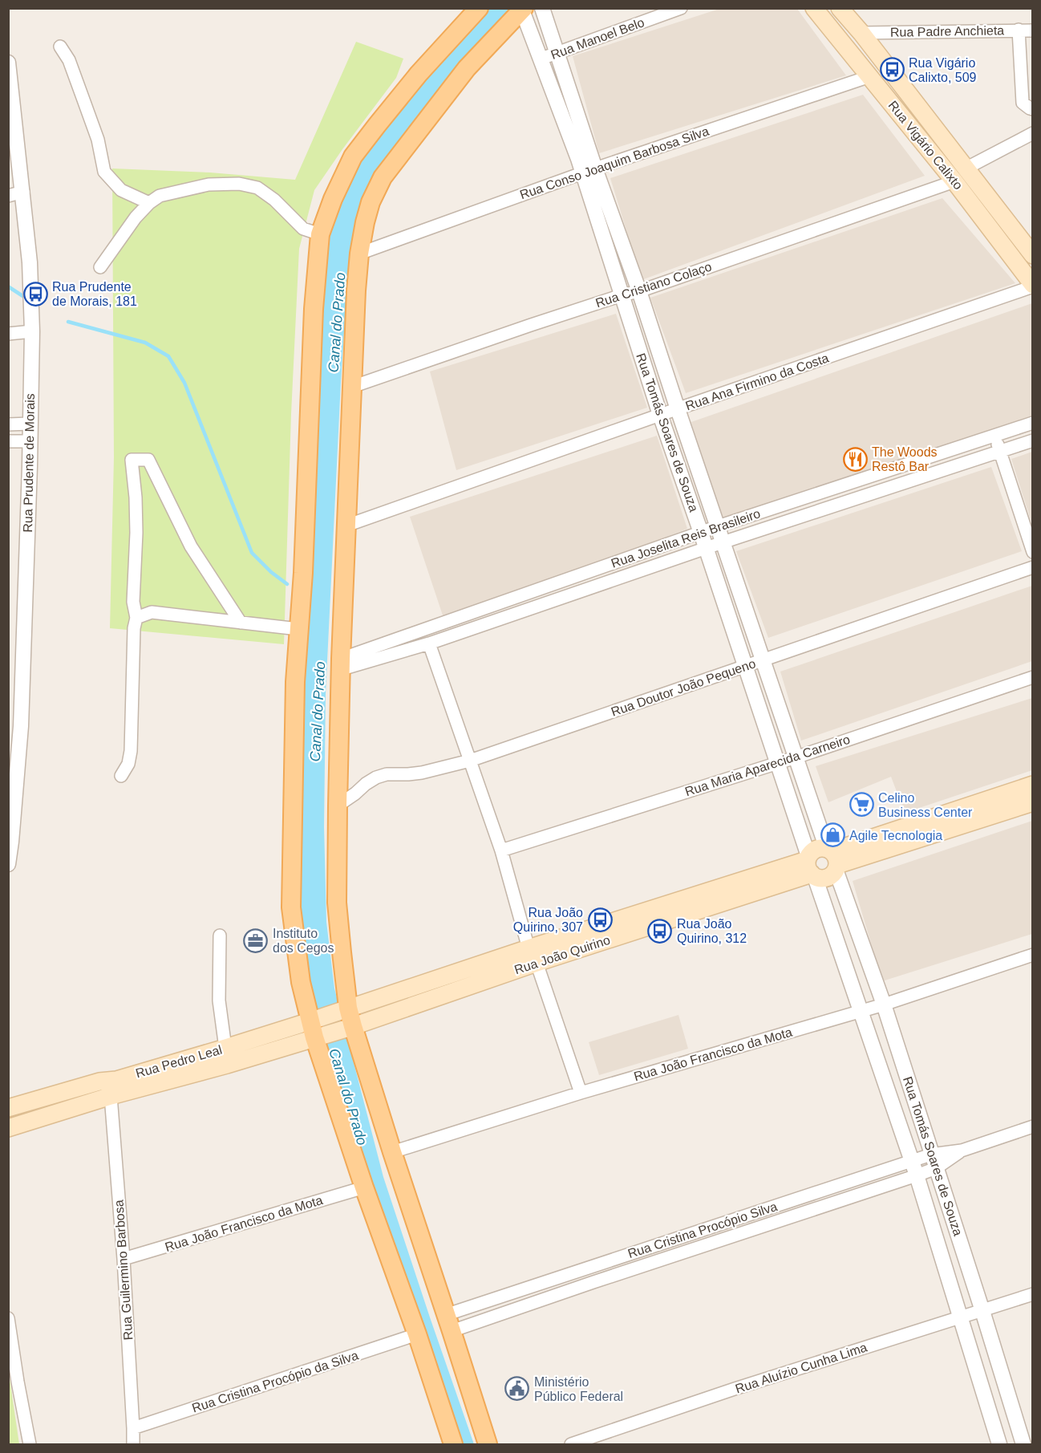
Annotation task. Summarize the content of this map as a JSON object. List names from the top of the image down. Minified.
{"streets":{"main road":["Rua Vigário Calixto","Rua João Quirino","Rua Pedro Leal"],"street":["Rua Padre Anchieta","Rua Manoel Belo","Rua Conso Joaquim Barbosa Silva","Rua Cristiano Colaço","Rua Ana Firmino da Costa","Rua Tomás Soares de Souza","Rua Prudente de Morais","Rua Joselita Reis Brasileiro","Rua Doutor João Pequeno","Rua Maria Aparecida Carneiro","Rua João Francisco da Mota","Rua Cristina Procópio Silva","Rua Guilermino Barbosa","Rua Aluízio Cunha Lima","Rua Cristina Procópio da Silva"]},"crossings":[["Rua Padre Anchieta","Rua Vigário Calixto"],["Rua Manoel Belo","Rua Tomás Soares de Souza"],["Rua Vigário Calixto","Rua Conso Joaquim Barbosa Silva"],["Rua Vigário Calixto","Rua Cristiano Colaço"],["Rua Vigário Calixto","Rua Ana Firmino da Costa"],["Rua Conso Joaquim Barbosa Silva","Rua Tomás Soares de Souza"],["Rua Cristiano Colaço","Rua Tomás Soares de Souza"],["Rua Ana Firmino da Costa","Rua Tomás Soares de Souza"],["Rua Tomás Soares de Souza","Rua Joselita Reis Brasileiro"],["Rua Tomás Soares de Souza","Rua Doutor João Pequeno"],["Rua Tomás Soares de Souza","Rua Maria Aparecida Carneiro"],["Rua Tomás Soares de Souza","Rua João Quirino"],["Rua Tomás Soares de Souza","Rua João Francisco da Mota"],["Rua Tomás Soares de Souza","Rua Cristina Procópio Silva"],["Rua Tomás Soares de Souza","Rua Aluízio Cunha Lima"],["Rua João Quirino","Rua Pedro Leal"],["Rua João Francisco da Mota","Rua Guilermino Barbosa"],["Rua Pedro Leal","Rua Guilermino Barbosa"],["Rua Guilermino Barbosa","Rua Cristina Procópio da Silva"]],"water":["Canal do Prado"],"places":{"bus stop":["Rua Vigário Calixto, 509","Rua Prudente de Morais, 181","Rua João Quirino, 307","Rua João Quirino, 312"],"restaurant":["The Woods Restô Bar"],"supermarket":["Celino Business Center"],"shop":["Agile Tecnologia"],"office":["Instituto dos Cegos"],"public building":["Ministério Público Federal"]}}
